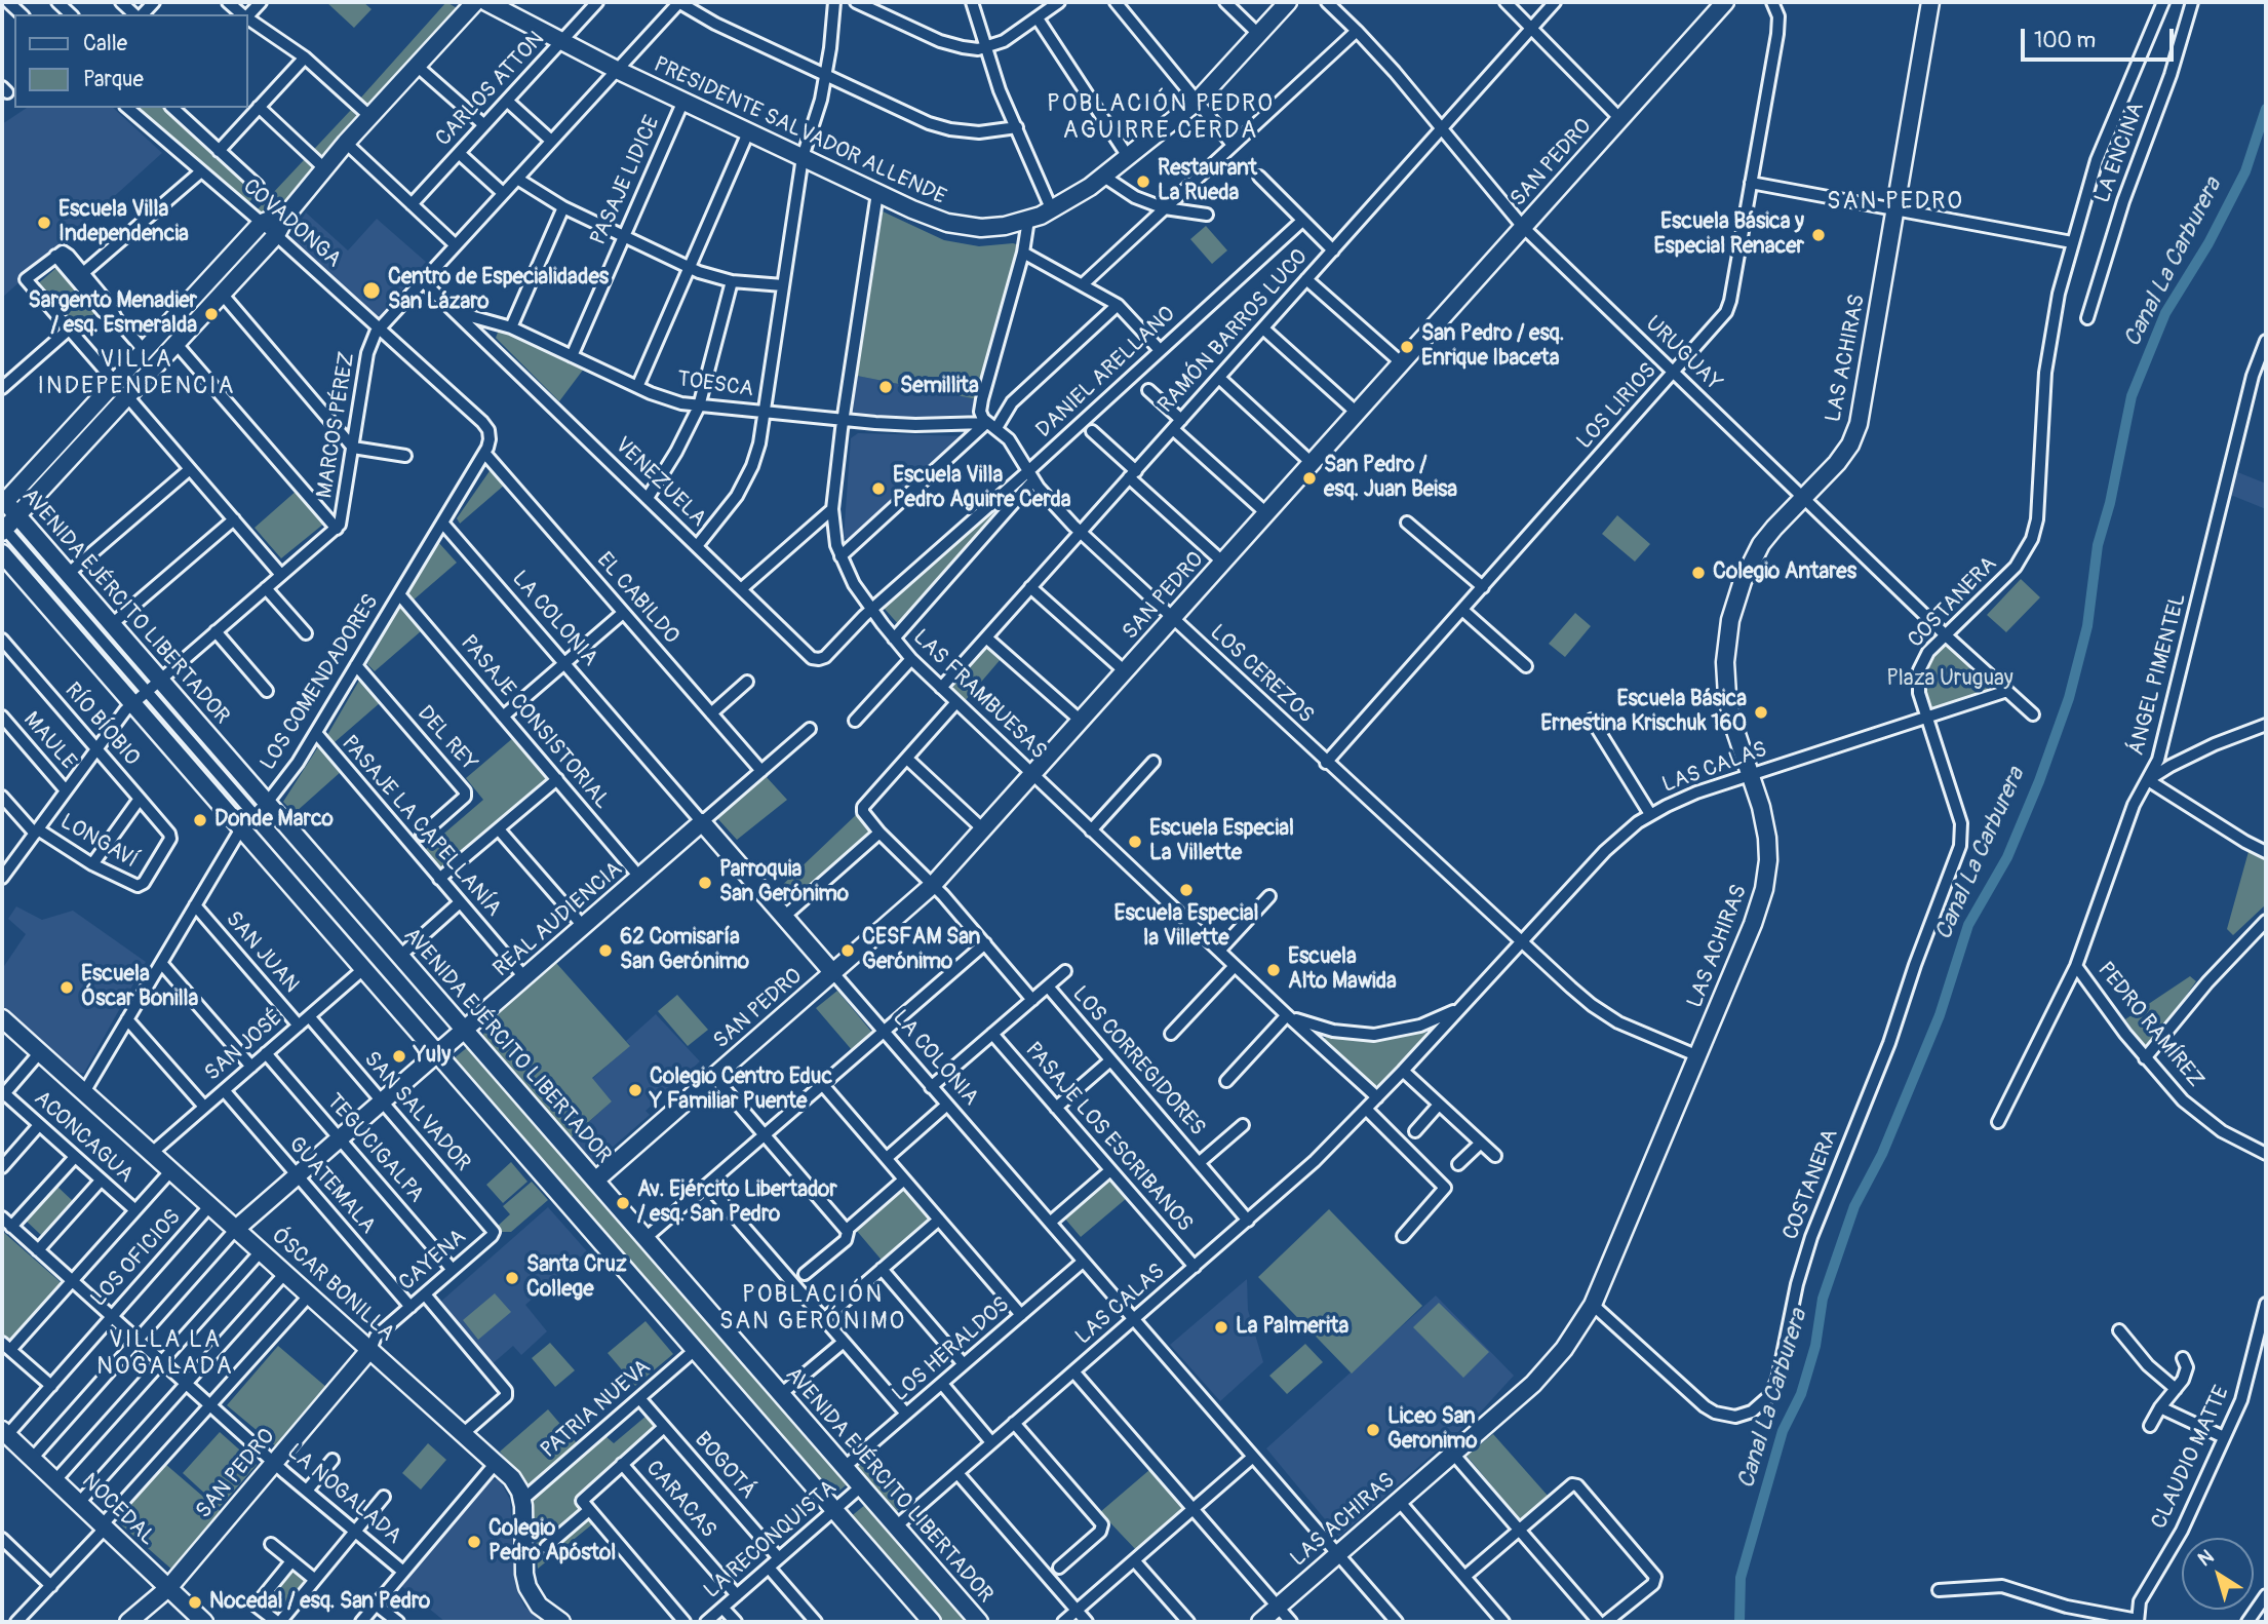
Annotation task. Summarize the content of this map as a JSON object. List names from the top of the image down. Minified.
{"streets":{"street":["CARLOS ATTON","PRESIDENTE SALVADOR ALLENDE","LA ENCINA","SAN PEDRO","PASAJE LIDICE","COVADONGA","RAMÓN BARROS LUCO","URUGUAY","LAS ACHIRAS","DANIEL ARELLANO","TOESCA","LOS LIRIOS","MARCOS PÉREZ","VENEZUELA","EL CABILDO","COSTANERA","AVENIDA EJÉRCITO LIBERTADOR","LA COLONIA","LOS CEREZOS","ÁNGEL PIMENTEL","LOS COMENDADORES","LAS FRAMBUESAS","PASAJE CONSISTORIAL","RÍO BÍOBIO","DEL REY","MAULE","LAS CALAS","PASAJE LA CAPELLANÍA","LONGAVÍ","REAL AUDIENCIA","SAN JUAN","PEDRO RAMÍREZ","SAN JOSÉ","LOS CORREGIDORES","SAN SALVADOR","ACONCAGUA","PASAJE LOS ESCRIBANOS","TEGUCIGALPA","GUATEMALA","LOS OFICIOS","CAYENA","ÓSCAR BONILLA","LOS HERALDOS","PATRIA NUEVA","CLAUDIO MATTE","BOGOTÁ","LA NOGALADA","CARACAS","NOCEDAL","LA RECONQUISTA"]},"crossings":[["CARLOS ATTON","PRESIDENTE SALVADOR ALLENDE"],["PRESIDENTE SALVADOR ALLENDE","PASAJE LIDICE"],["PRESIDENTE SALVADOR ALLENDE","MARCOS PÉREZ"],["PRESIDENTE SALVADOR ALLENDE","LAS FRAMBUESAS"],["SAN PEDRO","URUGUAY"],["SAN PEDRO","AVENIDA EJÉRCITO LIBERTADOR"],["SAN PEDRO","LA COLONIA"],["SAN PEDRO","LOS CEREZOS"],["SAN PEDRO","LAS FRAMBUESAS"],["SAN PEDRO","CAYENA"],["SAN PEDRO","ÓSCAR BONILLA"],["SAN PEDRO","LA NOGALADA"],["SAN PEDRO","NOCEDAL"],["PASAJE LIDICE","TOESCA"],["COVADONGA","MARCOS PÉREZ"],["COVADONGA","LOS COMENDADORES"],["RAMÓN BARROS LUCO","URUGUAY"],["RAMÓN BARROS LUCO","LOS CEREZOS"],["RAMÓN BARROS LUCO","LAS FRAMBUESAS"],["URUGUAY","LAS ACHIRAS"],["URUGUAY","LOS LIRIOS"],["URUGUAY","COSTANERA"],["URUGUAY","LAS CALAS"],["LAS ACHIRAS","COSTANERA"],["LAS ACHIRAS","LA COLONIA"],["LAS ACHIRAS","LOS CEREZOS"],["LAS ACHIRAS","LAS CALAS"],["DANIEL ARELLANO","VENEZUELA"],["DANIEL ARELLANO","LOS CEREZOS"],["DANIEL ARELLANO","LAS FRAMBUESAS"],["TOESCA","VENEZUELA"],["TOESCA","LOS CEREZOS"],["TOESCA","LAS FRAMBUESAS"],["LOS LIRIOS","LOS CEREZOS"],["MARCOS PÉREZ","VENEZUELA"],["MARCOS PÉREZ","AVENIDA EJÉRCITO LIBERTADOR"],["MARCOS PÉREZ","RÍO BÍOBIO"],["MARCOS PÉREZ","MAULE"],["MARCOS PÉREZ","LONGAVÍ"],["VENEZUELA","LAS FRAMBUESAS"],["EL CABILDO","LOS COMENDADORES"],["EL CABILDO","REAL AUDIENCIA"],["COSTANERA","LAS CALAS"],["AVENIDA EJÉRCITO LIBERTADOR","LOS COMENDADORES"],["AVENIDA EJÉRCITO LIBERTADOR","LAS CALAS"],["AVENIDA EJÉRCITO LIBERTADOR","REAL AUDIENCIA"],["AVENIDA EJÉRCITO LIBERTADOR","LOS HERALDOS"],["AVENIDA EJÉRCITO LIBERTADOR","LA RECONQUISTA"],["LA COLONIA","LOS COMENDADORES"],["LA COLONIA","LAS CALAS"],["LA COLONIA","REAL AUDIENCIA"],["LA COLONIA","LOS HERALDOS"],["LOS CEREZOS","LAS CALAS"],["ÁNGEL PIMENTEL","PEDRO RAMÍREZ"],["LOS COMENDADORES","PASAJE CONSISTORIAL"],["LOS COMENDADORES","DEL REY"],["LOS COMENDADORES","PASAJE LA CAPELLANÍA"],["LOS COMENDADORES","SAN JUAN"],["LOS COMENDADORES","ÓSCAR BONILLA"],["LAS FRAMBUESAS","LAS CALAS"],["PASAJE CONSISTORIAL","REAL AUDIENCIA"],["RÍO BÍOBIO","LONGAVÍ"],["LAS CALAS","LOS CORREGIDORES"],["LAS CALAS","PASAJE LOS ESCRIBANOS"],["PASAJE LA CAPELLANÍA","REAL AUDIENCIA"],["REAL AUDIENCIA","SAN SALVADOR"],["REAL AUDIENCIA","TEGUCIGALPA"],["REAL AUDIENCIA","GUATEMALA"],["REAL AUDIENCIA","ÓSCAR BONILLA"],["SAN JUAN","SAN JOSÉ"],["SAN JOSÉ","SAN SALVADOR"],["SAN JOSÉ","TEGUCIGALPA"],["SAN JOSÉ","GUATEMALA"],["SAN JOSÉ","ÓSCAR BONILLA"],["SAN SALVADOR","CAYENA"],["TEGUCIGALPA","CAYENA"],["GUATEMALA","CAYENA"],["LOS OFICIOS","ÓSCAR BONILLA"],["LOS OFICIOS","LA NOGALADA"],["LOS OFICIOS","NOCEDAL"],["CAYENA","ÓSCAR BONILLA"],["ÓSCAR BONILLA","PATRIA NUEVA"],["PATRIA NUEVA","BOGOTÁ"],["BOGOTÁ","LA RECONQUISTA"],["CARACAS","LA RECONQUISTA"]],"districts":["POBLACIÓN PEDRO AGUIRRE CERDA","SAN PEDRO","VILLA INDEPENDENCIA","POBLACIÓN SAN GERÓNIMO","VILLA LA NOGALADA"],"water":["Canal La Carburera"],"parks":["Plaza Uruguay"],"places":["Restaurant La Rueda","Escuela Villa Independencia","Escuela Básica y Especial Renacer","Centro de Especialidades San Lázaro","Sargento Menadier / esq. Esmeralda","San Pedro / esq. Enrique Ibaceta","Semillita","San Pedro / esq. Juan Beisa","Escuela Villa Pedro Aguirre Cerda","Colegio Antares","Escuela Básica Ernestina Krischuk 160","Donde Marco","Escuela Especial La Villette","Parroquia San Gerónimo","Escuela Especial la Villette","62 Comisaría San Gerónimo","CESFAM San Gerónimo","Escuela Alto Mawida","Escuela Óscar Bonilla","Yuly","Colegio Centro Educ Y Familiar Puente","Av. Ejército Libertador / esq. San Pedro","Santa Cruz College","La Palmerita","Liceo San Geronimo","Colegio Pedro Apóstol","Nocedal / esq. San Pedro"],"legend":["Calle","Parque"],"scale_bar":"100 m","north":"top left"}
